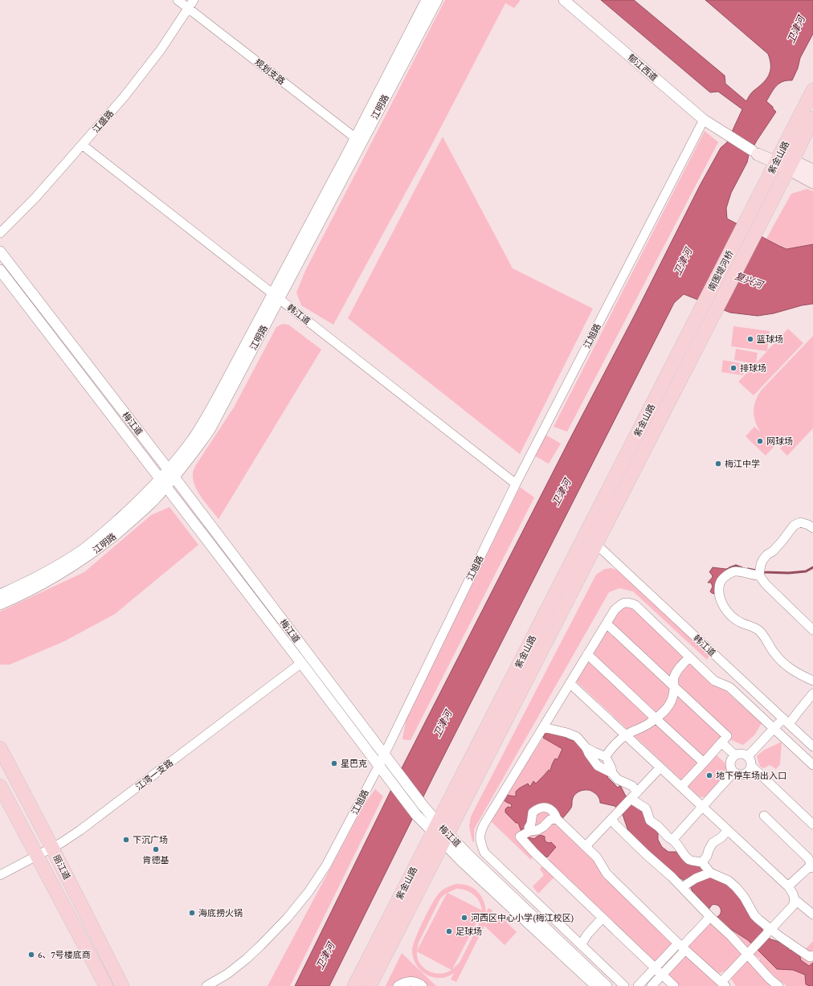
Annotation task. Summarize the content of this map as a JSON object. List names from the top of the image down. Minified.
{"streets":{"main road":["紫金山路","南围堤河桥","丽江道"],"street":["郁江西道","规划支路","江明路","江盛路","韩江道","江旭路","梅江道","江湾一支路"]},"crossings":[["郁江西道","江旭路"],["规划支路","江明路"],["规划支路","江盛路"],["江明路","韩江道"],["江明路","梅江道"],["江盛路","韩江道"],["紫金山路","南围堤河桥"],["紫金山路","韩江道"],["紫金山路","梅江道"],["韩江道","江旭路"],["江旭路","梅江道"],["梅江道","江湾一支路"],["江湾一支路","丽江道"]],"water":["卫津河","复兴河"],"places":["篮球场","排球场","网球场","梅江中学","星巴克","地下停车场出入口","下沉广场","肯德基","海底捞火锅","河西区中心小学(梅江校区)","足球场","6、7号楼底商"]}
